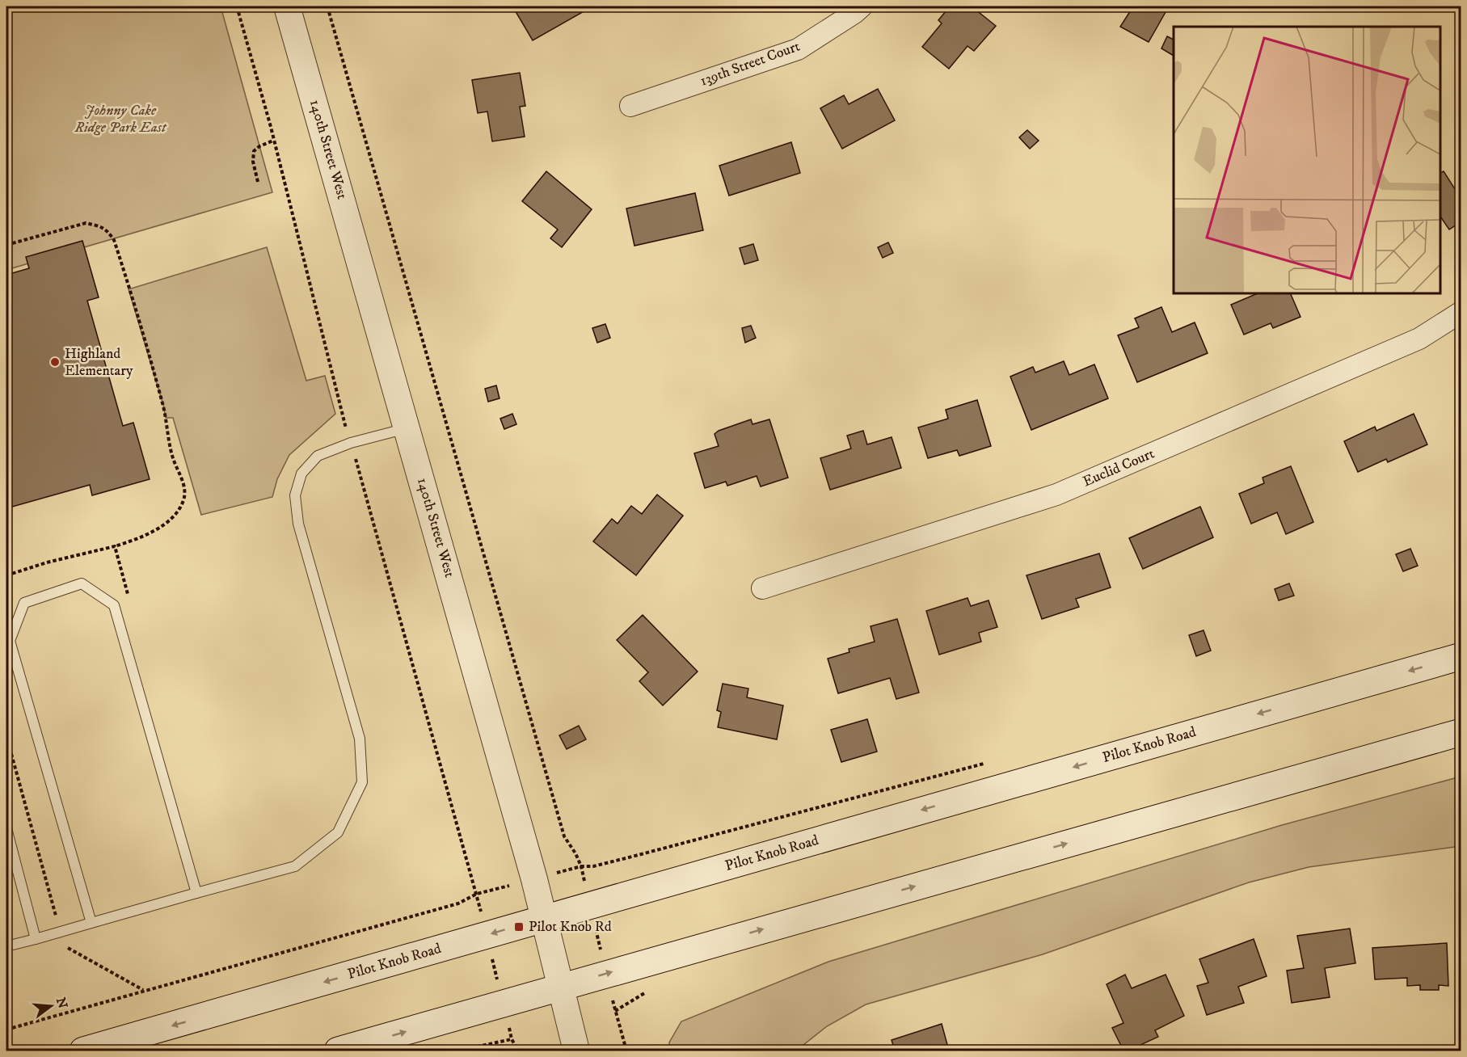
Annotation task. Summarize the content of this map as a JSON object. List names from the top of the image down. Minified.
{"streets":{"main road":["Pilot Knob Road"],"street":["139th Street Court","140th Street West","Euclid Court"]},"crossings":[["140th Street West","Pilot Knob Road"]],"parks":["Johnny Cake Ridge Park East"],"places":{"other":["Highland Elementary"],"transit":["Pilot Knob Rd"]},"north":"right"}
